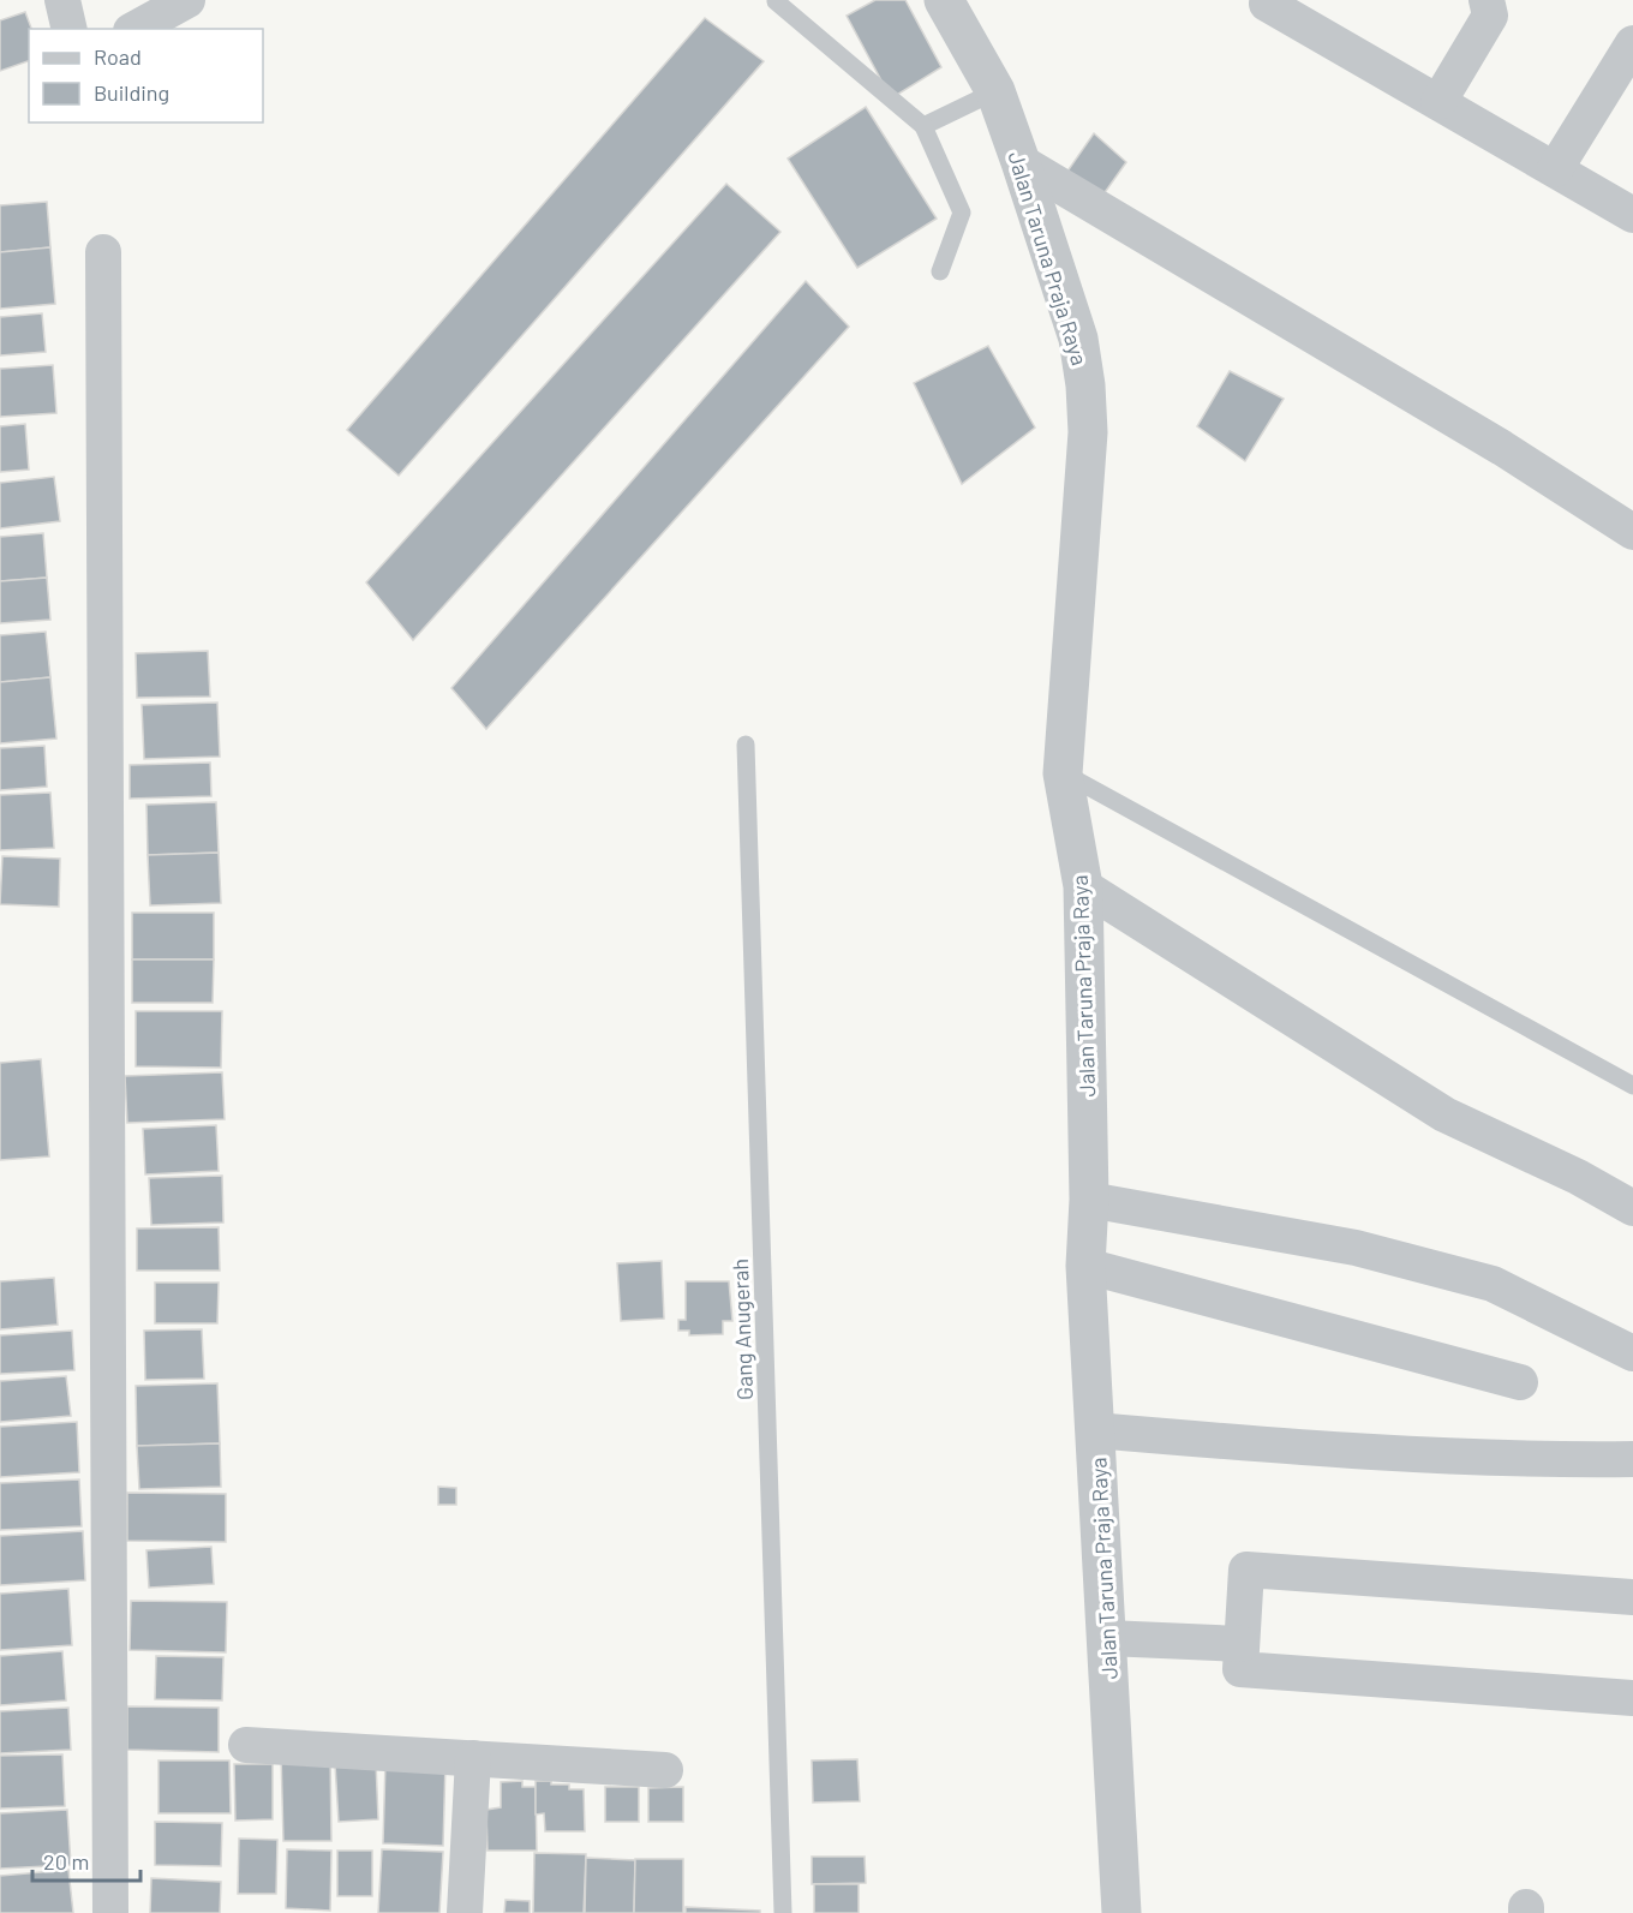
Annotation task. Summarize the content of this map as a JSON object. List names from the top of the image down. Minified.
{"streets":{"street":["Jalan Taruna Praja Raya"],"lane":["Gang Anugerah"]},"legend":["Road","Building"],"scale_bar":"20 m"}
